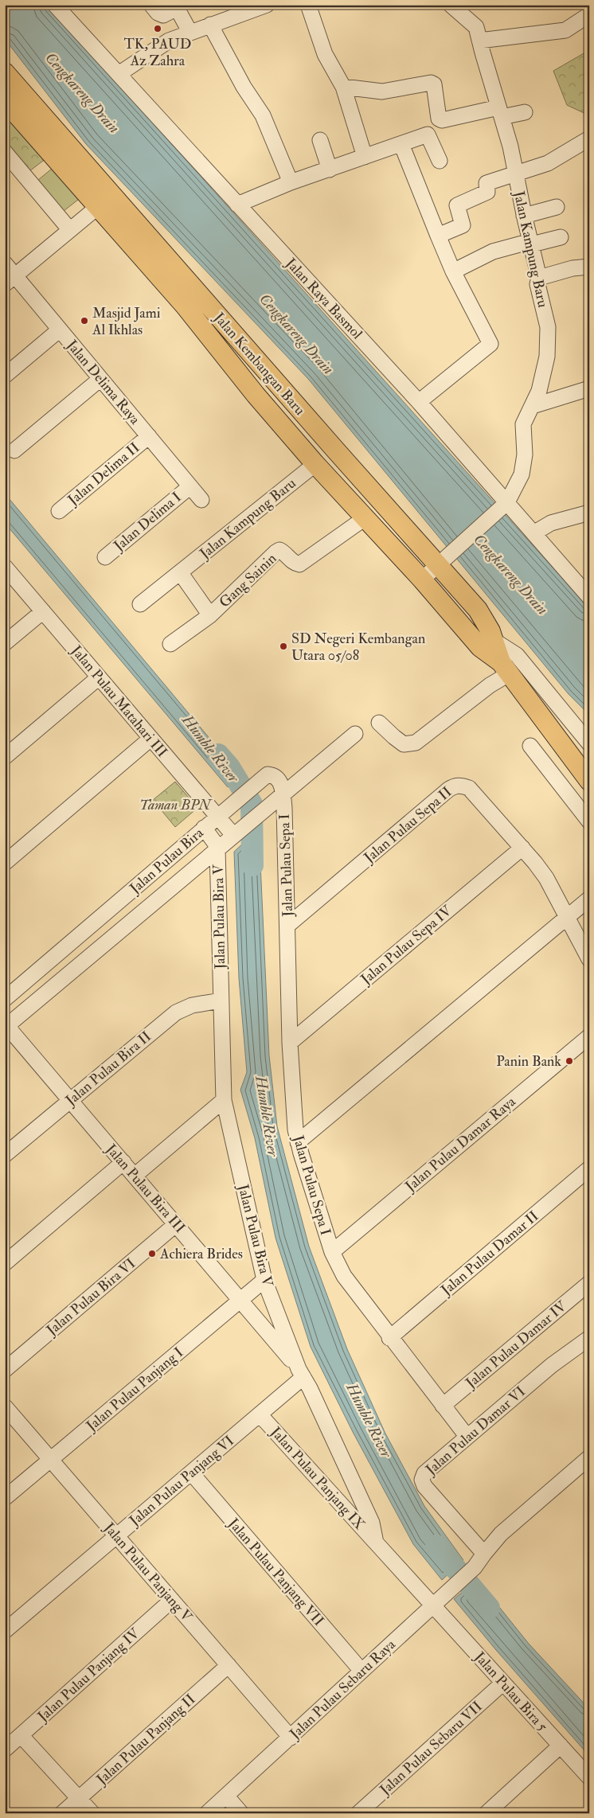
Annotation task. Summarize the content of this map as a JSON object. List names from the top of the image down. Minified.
{"streets":{"main road":["Jalan Kembangan Baru"],"street":["Jalan Kampung Baru","Jalan Raya Basmol","Jalan Delima Raya","Jalan Delima II","Jalan Delima I","Gang Sainin","Jalan Pulau Matahari III","Jalan Pulau Sepa II","Jalan Pulau Bira","Jalan Pulau Sepa I","Jalan Pulau Bira V","Jalan Pulau Sepa IV","Jalan Pulau Bira II","Jalan Pulau Damar Raya","Jalan Pulau Bira III","Jalan Pulau Damar II","Jalan Pulau Bira VI","Jalan Pulau Damar IV","Jalan Pulau Panjang I","Jalan Pulau Damar VI","Jalan Pulau Panjang IX","Jalan Pulau Panjang VI","Jalan Pulau Panjang V","Jalan Pulau Panjang VII","Jalan Pulau Panjang IV","Jalan Pulau Sebaru Raya","Jalan Pulau Bira 5","Jalan Pulau Panjang II","Jalan Pulau Sebaru VII"]},"crossings":[["Jalan Kampung Baru","Jalan Raya Basmol"],["Jalan Kampung Baru","Jalan Kembangan Baru"],["Jalan Kembangan Baru","Gang Sainin"],["Jalan Delima Raya","Jalan Delima II"],["Jalan Delima Raya","Jalan Delima I"],["Jalan Pulau Matahari III","Jalan Pulau Bira"],["Jalan Pulau Sepa II","Jalan Pulau Sepa I"],["Jalan Pulau Sepa II","Jalan Pulau Sepa IV"],["Jalan Pulau Bira","Jalan Pulau Sepa I"],["Jalan Pulau Bira","Jalan Pulau Bira V"],["Jalan Pulau Bira","Jalan Pulau Bira III"],["Jalan Pulau Sepa I","Jalan Pulau Sepa IV"],["Jalan Pulau Sepa I","Jalan Pulau Damar Raya"],["Jalan Pulau Sepa I","Jalan Pulau Damar II"],["Jalan Pulau Sepa I","Jalan Pulau Damar IV"],["Jalan Pulau Sepa I","Jalan Pulau Damar VI"],["Jalan Pulau Bira V","Jalan Pulau Bira II"],["Jalan Pulau Bira V","Jalan Pulau Bira III"],["Jalan Pulau Bira V","Jalan Pulau Panjang I"],["Jalan Pulau Bira V","Jalan Pulau Panjang IX"],["Jalan Pulau Bira V","Jalan Pulau Panjang VI"],["Jalan Pulau Bira II","Jalan Pulau Bira III"],["Jalan Pulau Bira III","Jalan Pulau Bira VI"],["Jalan Pulau Bira III","Jalan Pulau Panjang I"],["Jalan Pulau Bira III","Jalan Pulau Panjang VI"],["Jalan Pulau Panjang I","Jalan Pulau Panjang V"],["Jalan Pulau Damar VI","Jalan Pulau Sebaru Raya"],["Jalan Pulau Panjang IX","Jalan Pulau Panjang VI"],["Jalan Pulau Panjang VI","Jalan Pulau Panjang V"],["Jalan Pulau Panjang VI","Jalan Pulau Panjang VII"],["Jalan Pulau Panjang V","Jalan Pulau Panjang IV"],["Jalan Pulau Panjang V","Jalan Pulau Sebaru Raya"],["Jalan Pulau Panjang V","Jalan Pulau Panjang II"],["Jalan Pulau Panjang VII","Jalan Pulau Sebaru Raya"],["Jalan Pulau Sebaru Raya","Jalan Pulau Bira 5"],["Jalan Pulau Bira 5","Jalan Pulau Sebaru VII"]],"water":["Cengkareng Drain","Humble River"],"parks":["Taman BPN"],"places":["TK, PAUD Az Zahra","Masjid Jami Al Ikhlas","SD Negeri Kembangan Utara 05/08","Panin Bank","Achiera Brides"]}
